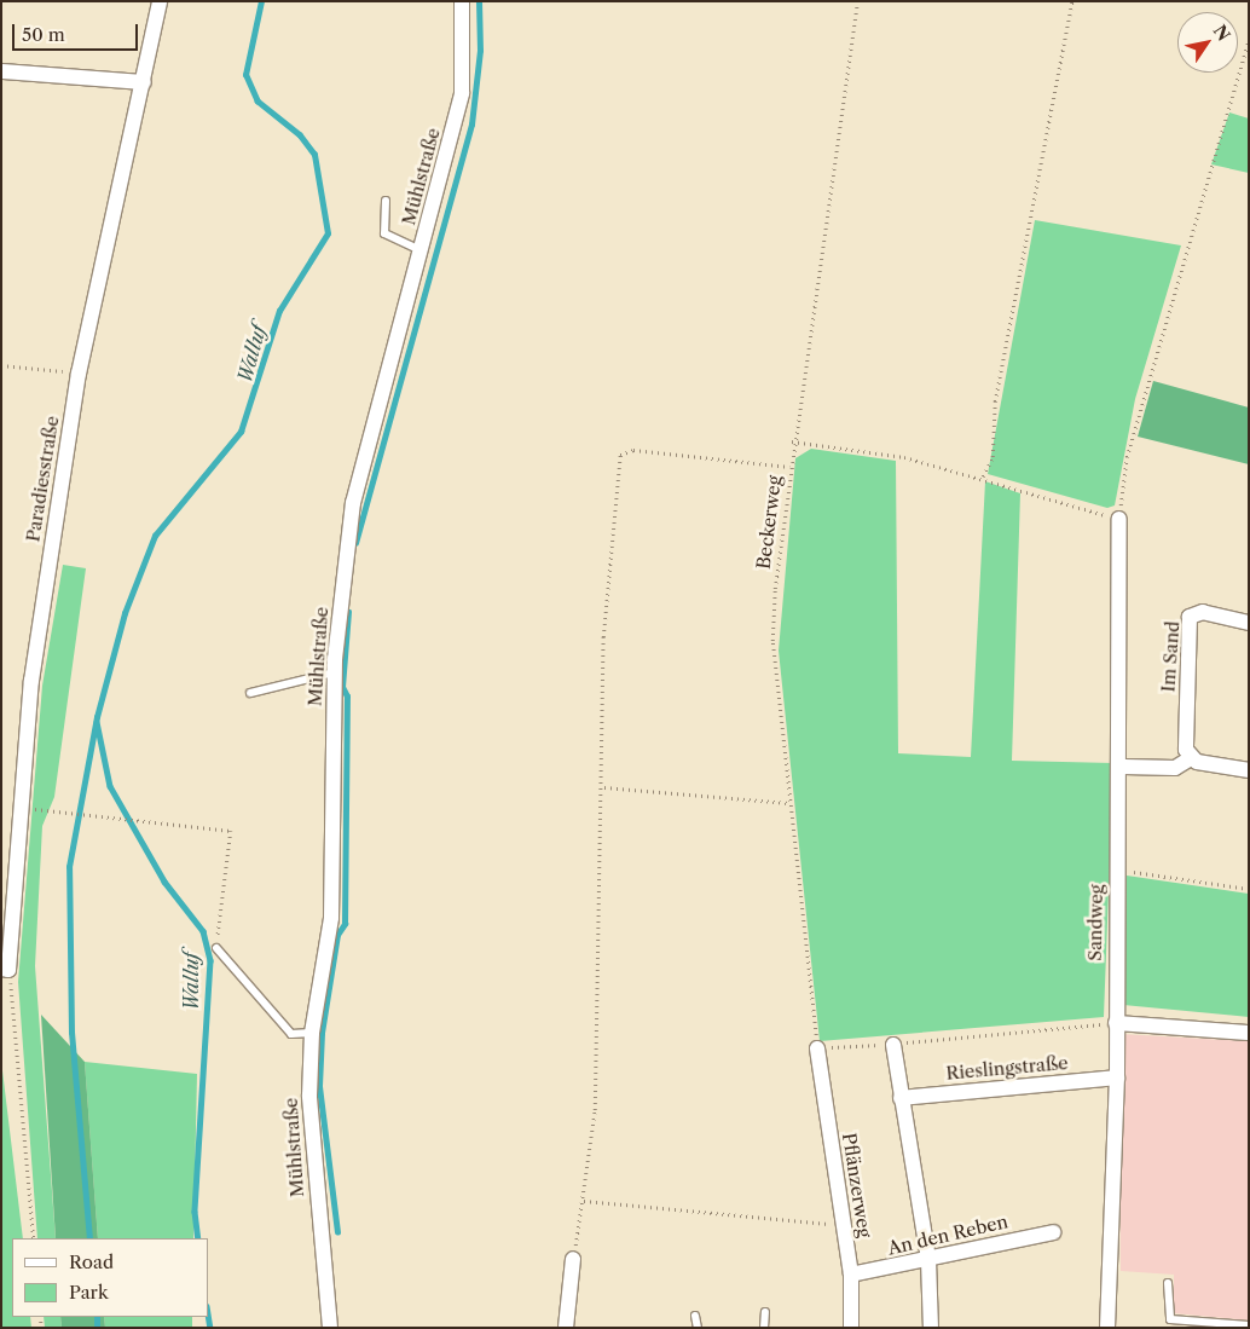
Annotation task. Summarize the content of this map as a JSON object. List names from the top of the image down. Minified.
{"streets":{"street":["Mühlstraße","Paradiesstraße","Im Sand","Sandweg","Rieslingstraße","Pflänzerweg","An den Reben"],"path":["Beckerweg"]},"crossings":[["Beckerweg","Pflänzerweg"],["Sandweg","Rieslingstraße"],["Pflänzerweg","An den Reben"]],"water":["Walluf"],"legend":["Road","Park"],"scale_bar":"50 m","north":"top right"}
